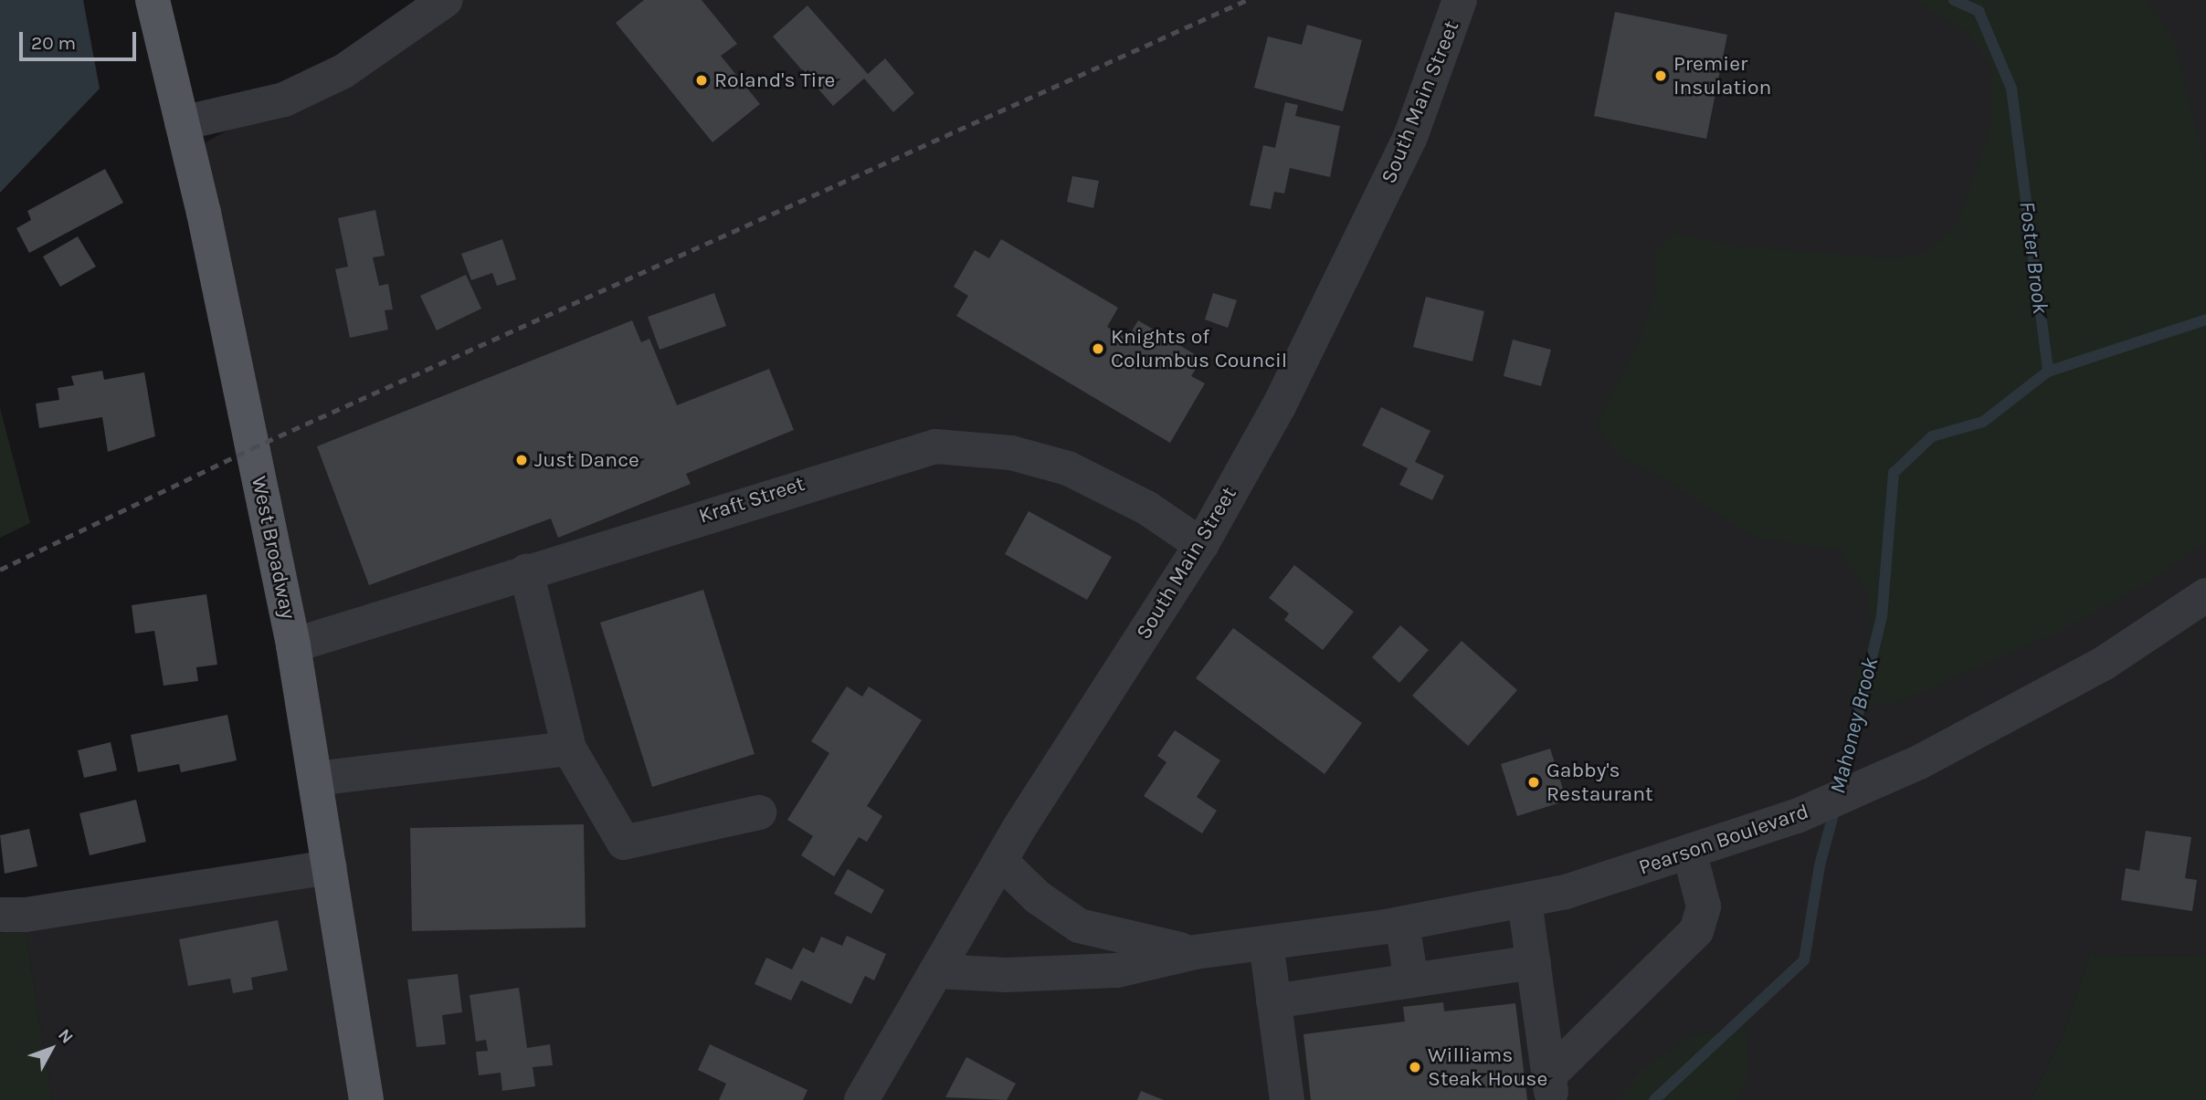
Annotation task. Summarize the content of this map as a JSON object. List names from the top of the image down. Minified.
{"streets":{"main road":["West Broadway"],"street":["South Main Street","Kraft Street","Pearson Boulevard"]},"crossings":[["South Main Street","Kraft Street"],["South Main Street","Pearson Boulevard"],["Kraft Street","West Broadway"]],"water":["Foster Brook","Mahoney Brook"],"places":["Premier Insulation","Roland's Tire","Knights of Columbus Council","Just Dance","Gabby's Restaurant","Williams Steak House"],"scale_bar":"20 m","north":"top right"}
